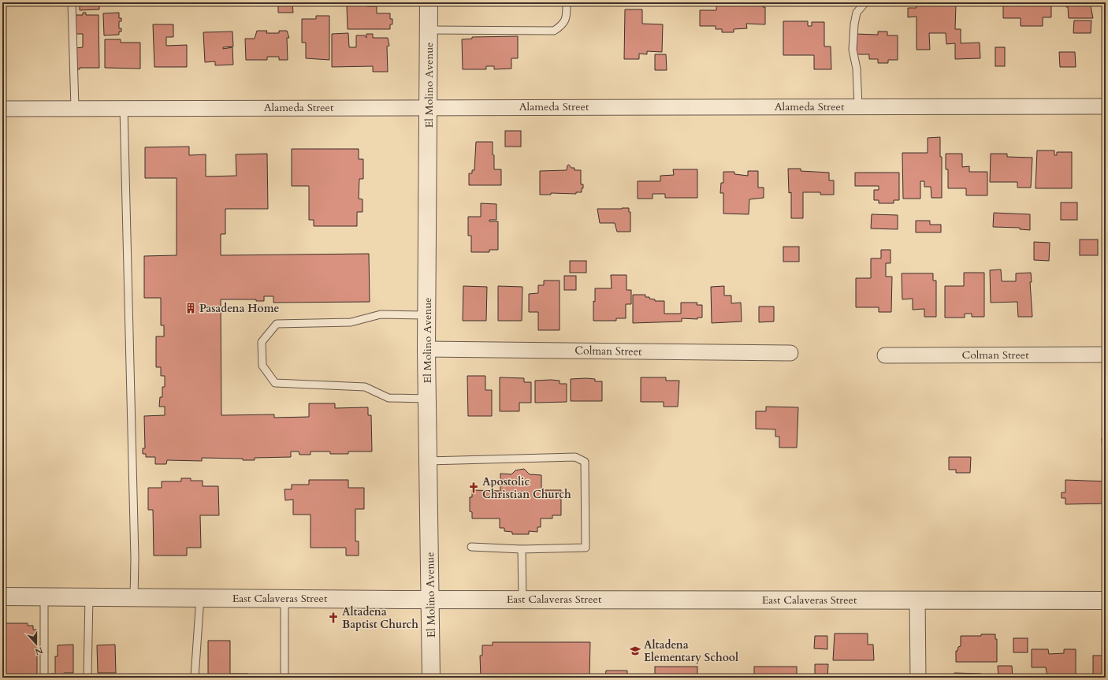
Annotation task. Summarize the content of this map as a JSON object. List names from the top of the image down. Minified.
{"streets":{"street":["El Molino Avenue","Alameda Street","Colman Street","East Calaveras Street"]},"crossings":[["El Molino Avenue","Alameda Street"],["El Molino Avenue","Colman Street"],["El Molino Avenue","East Calaveras Street"]],"places":{"building":["Pasadena Home"],"church":["Apostolic Christian Church","Altadena Baptist Church"],"school or university":["Altadena Elementary School"]},"north":"bottom"}
